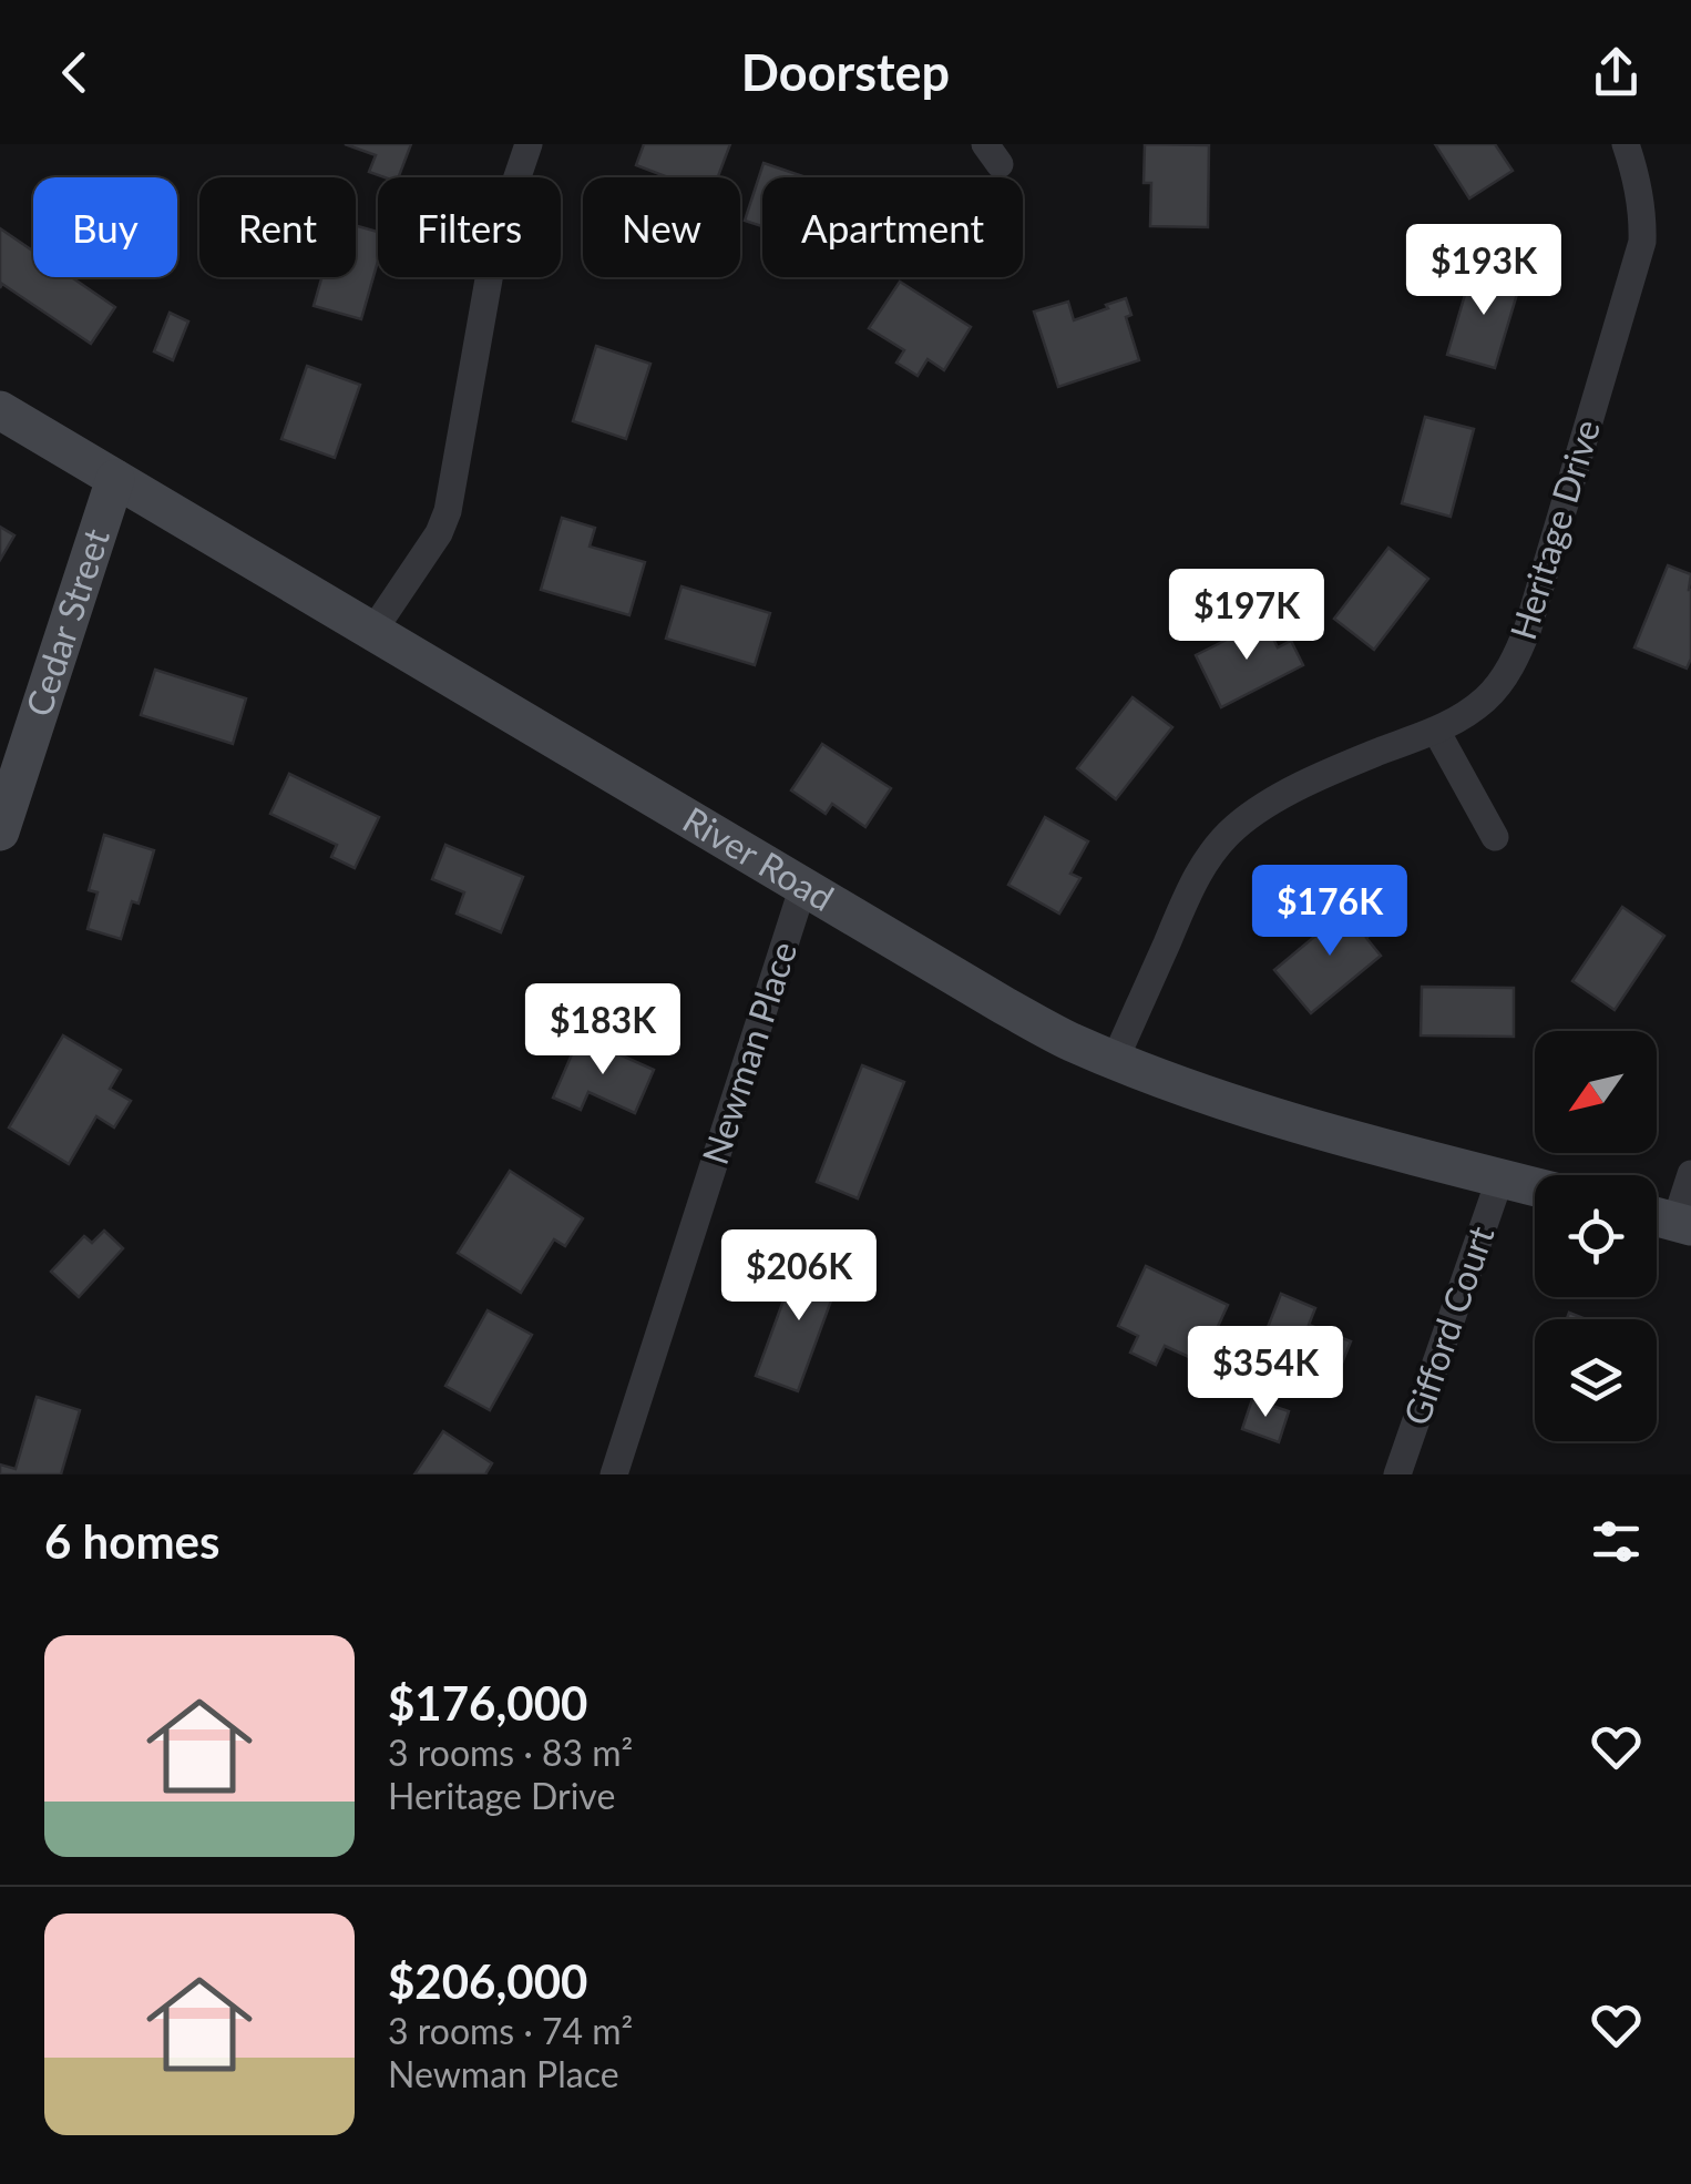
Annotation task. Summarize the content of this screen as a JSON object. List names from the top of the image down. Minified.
{"streets":{"street":["Heritage Drive","Cedar Street","River Road","Newman Place","Gifford Court"]},"crossings":[["Heritage Drive","River Road"],["Cedar Street","River Road"],["River Road","Newman Place"],["River Road","Gifford Court"]],"north":"bottom left","page":{"header":"Doorstep","chip":["Buy","Rent","Filters","New","Apartment"],"price":["$193K","$197K","$176K","$183K","$206K","$354K"],"heading":"6 homes","list":[{"name":"$176,000","note":"3 rooms · 83 m² · Heritage Drive"},{"name":"$206,000","note":"3 rooms · 74 m² · Newman Place"}]}}
